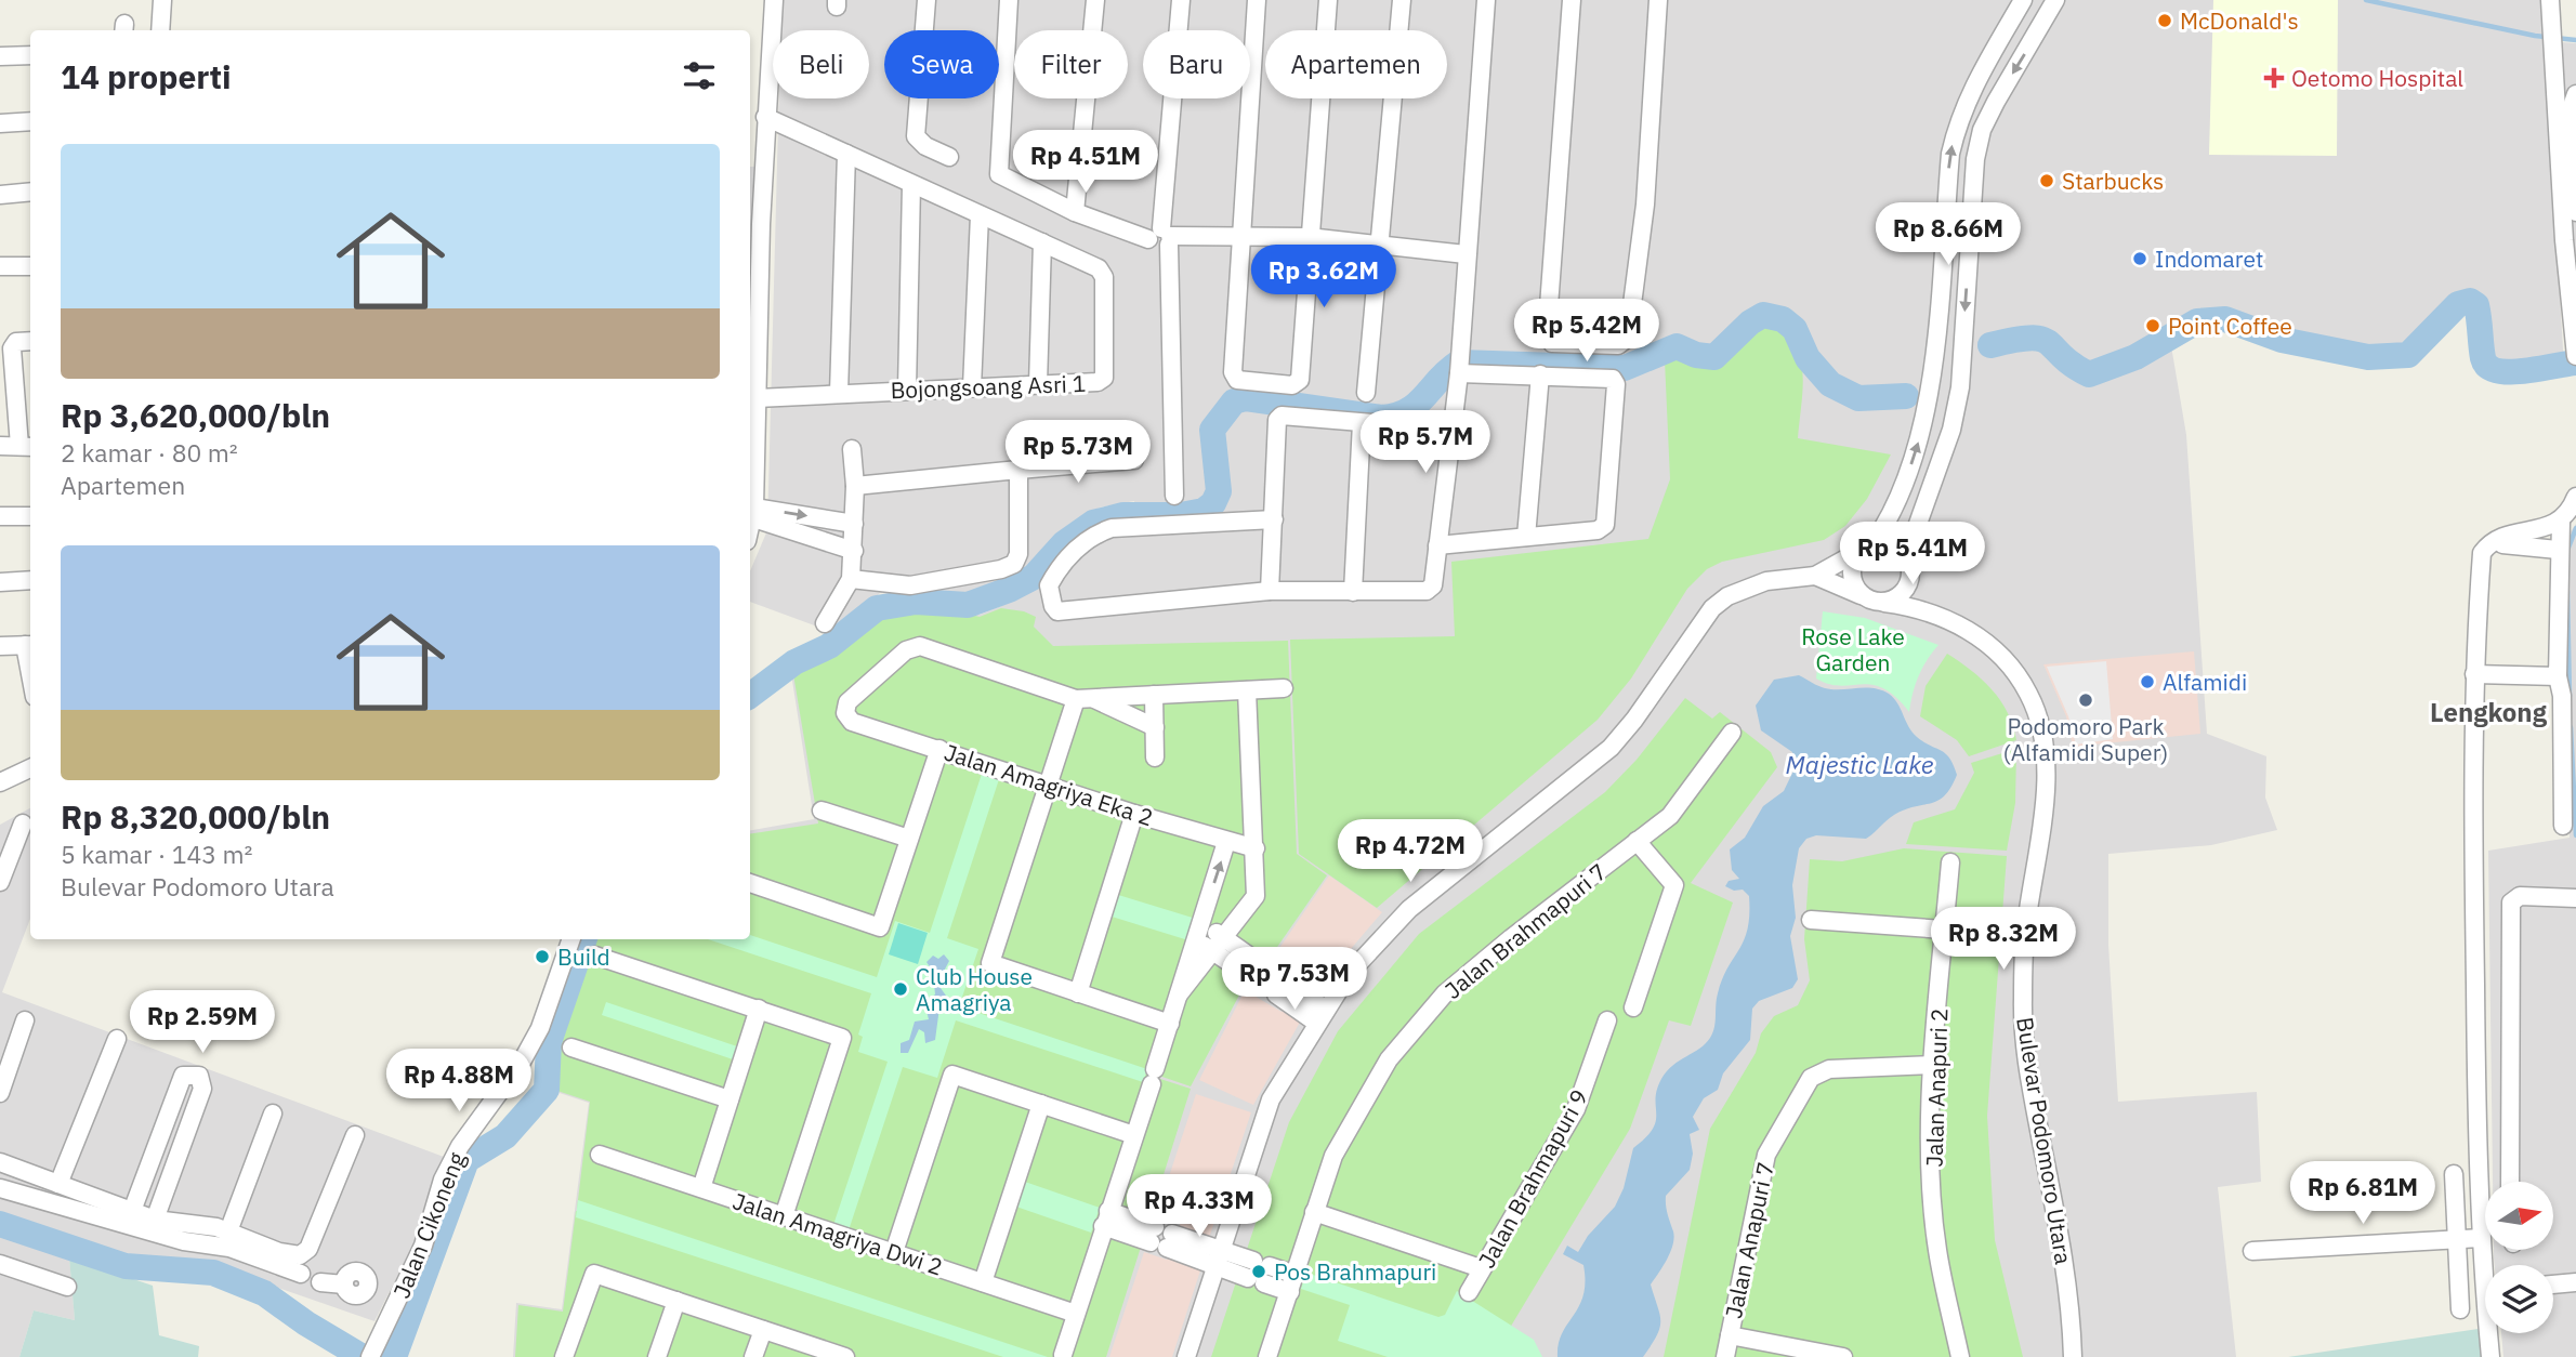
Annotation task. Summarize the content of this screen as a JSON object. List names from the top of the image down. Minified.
{"streets":{"street":["Bojongsoang Asri 1","Jalan Amagriya Eka 2","Jalan Brahmapuri 7","Jalan Anapuri 2","Bulevar Podomoro Utara","Jalan Brahmapuri 9","Jalan Cikoneng","Jalan Amagriya Dwi 2","Jalan Anapuri 7"]},"crossings":[["Jalan Anapuri 2","Jalan Anapuri 7"]],"districts":["Lengkong"],"water":["Majestic Lake"],"parks":["Rose Lake Garden"],"places":{"other":["McDonald's","Starbucks","Indomaret","Point Coffee","Alfamidi","Podomoro Park (Alfamidi Super)","Build","Club House Amagriya","Pos Brahmapuri"],"health":["Oetomo Hospital"]},"north":"right","page":{"chip":["Beli","Sewa","Filter","Baru","Apartemen"],"heading":"14 properti","list":[{"name":"Rp 3,620,000/bln","note":"2 kamar · 80 m² · Apartemen"},{"name":"Rp 8,320,000/bln","note":"5 kamar · 143 m² · Bulevar Podomoro Utara"}],"price":["Rp 4.51M","Rp 8.66M","Rp 3.62M","Rp 5.42M","Rp 5.7M","Rp 5.73M","Rp 5.41M","Rp 4.72M","Rp 8.32M","Rp 7.53M","Rp 2.59M","Rp 4.88M","Rp 6.81M","Rp 4.33M"]}}
